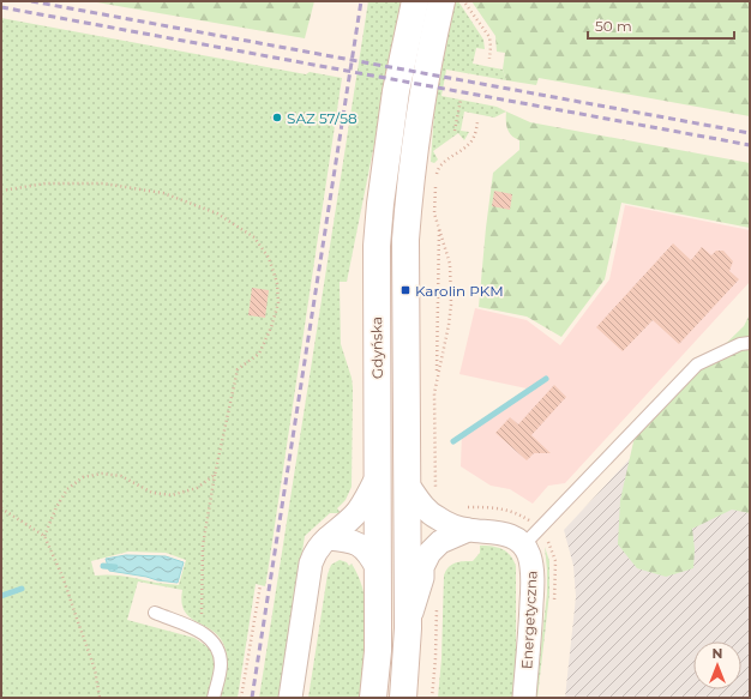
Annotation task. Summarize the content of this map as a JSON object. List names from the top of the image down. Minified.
{"streets":{"main road":["Gdyńska"],"street":["Energetyczna"]},"places":{"other":["SAZ 57/58"],"transit":["Karolin PKM"]},"scale_bar":"50 m","north":"top"}
